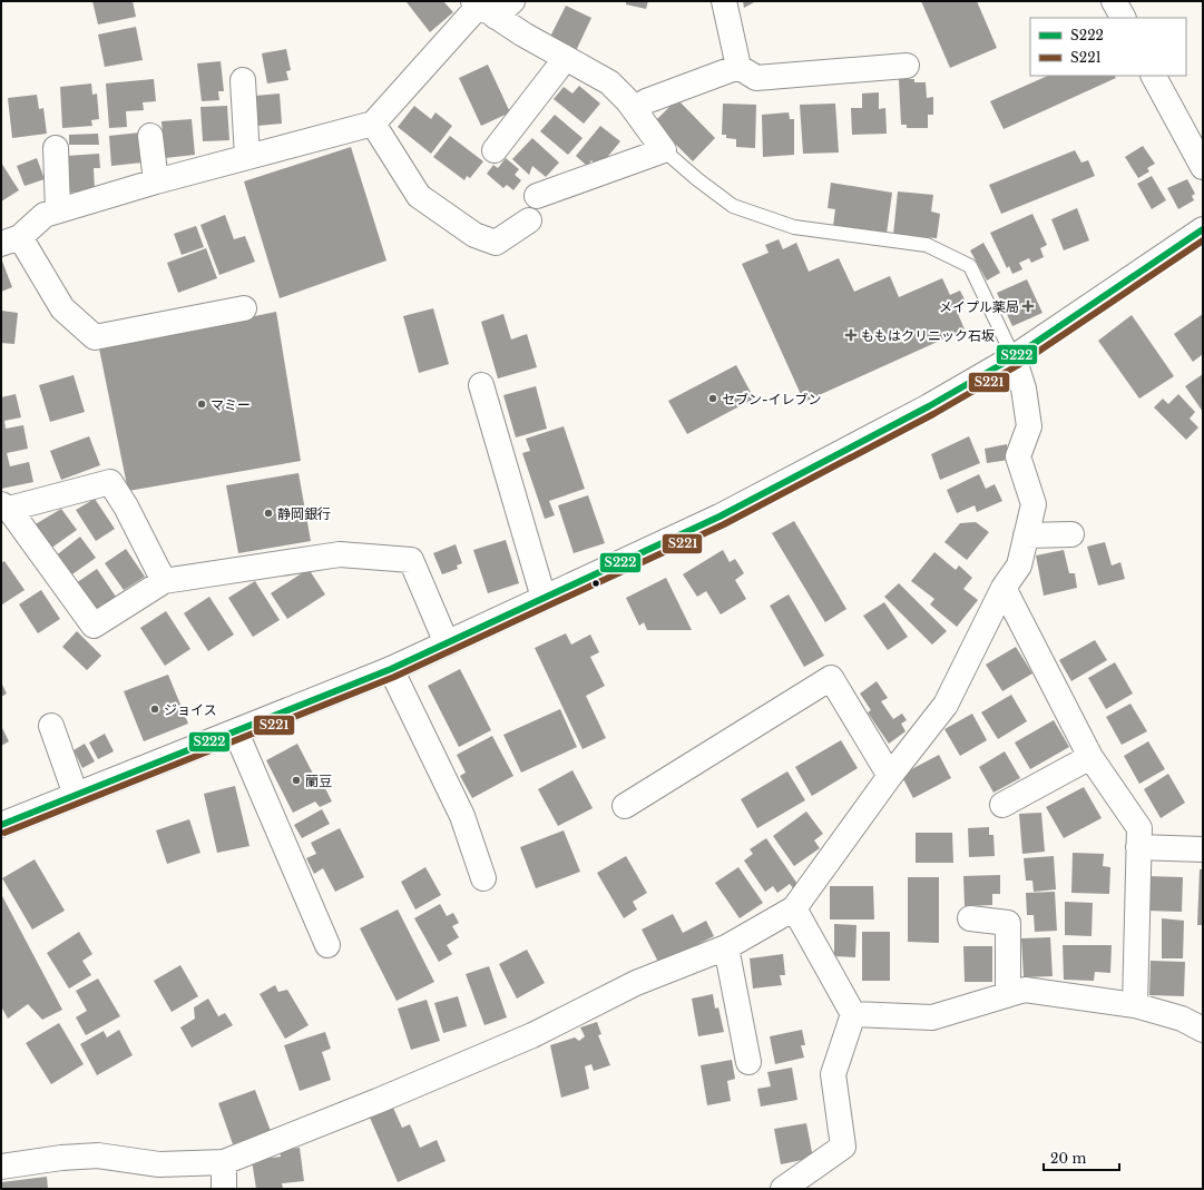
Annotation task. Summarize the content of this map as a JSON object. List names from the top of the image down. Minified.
{"places":{"health":["メイプル薬局","ももはクリニック石坂"],"other":["セブン-イレブン","マミー","静岡銀行","ジョイス","蘭豆"]},"lines":["transit line S222","transit line S221"],"legend":["S222","S221"],"scale_bar":"20 m"}
